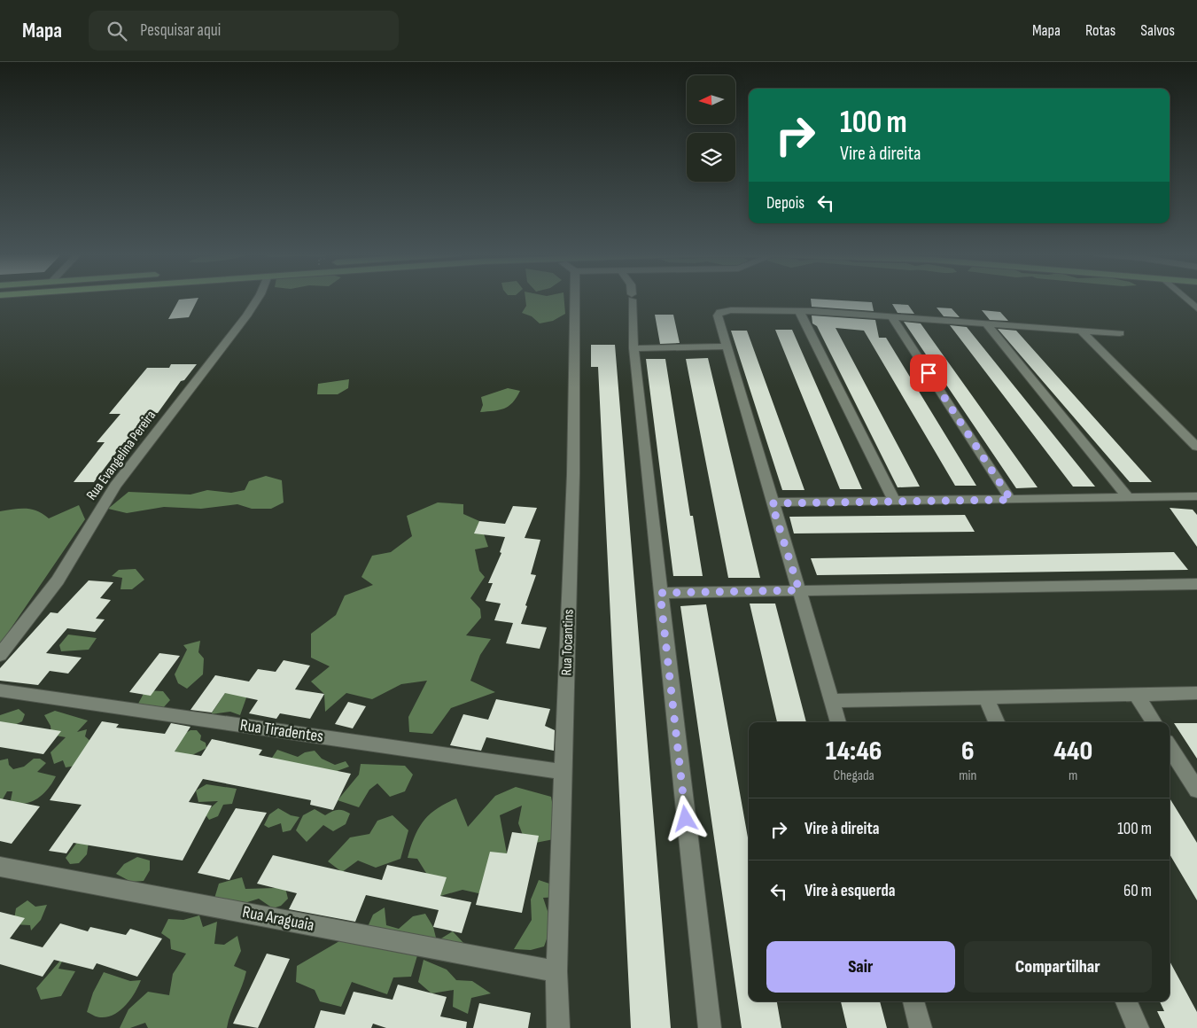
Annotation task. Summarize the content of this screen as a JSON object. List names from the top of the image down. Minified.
{"streets":{"street":["Rua Evangelina Pereira","Rua Tocantins","Rua Tiradentes","Rua Araguaia"]},"crossings":[["Rua Tocantins","Rua Tiradentes"],["Rua Tocantins","Rua Araguaia"]],"north":"left","page":{"header":"Mapa","search":"Pesquisar aqui","nav":["Mapa","Rotas","Salvos"],"turn":["100 m","Vire à direita"],"then":"Depois","eta":["14:46","Chegada","6","min","440","m"],"list":[{"name":"Vire à direita","value":"100 m"},{"name":"Vire à esquerda","value":"60 m"}],"buttons":["Sair","Compartilhar"]}}
